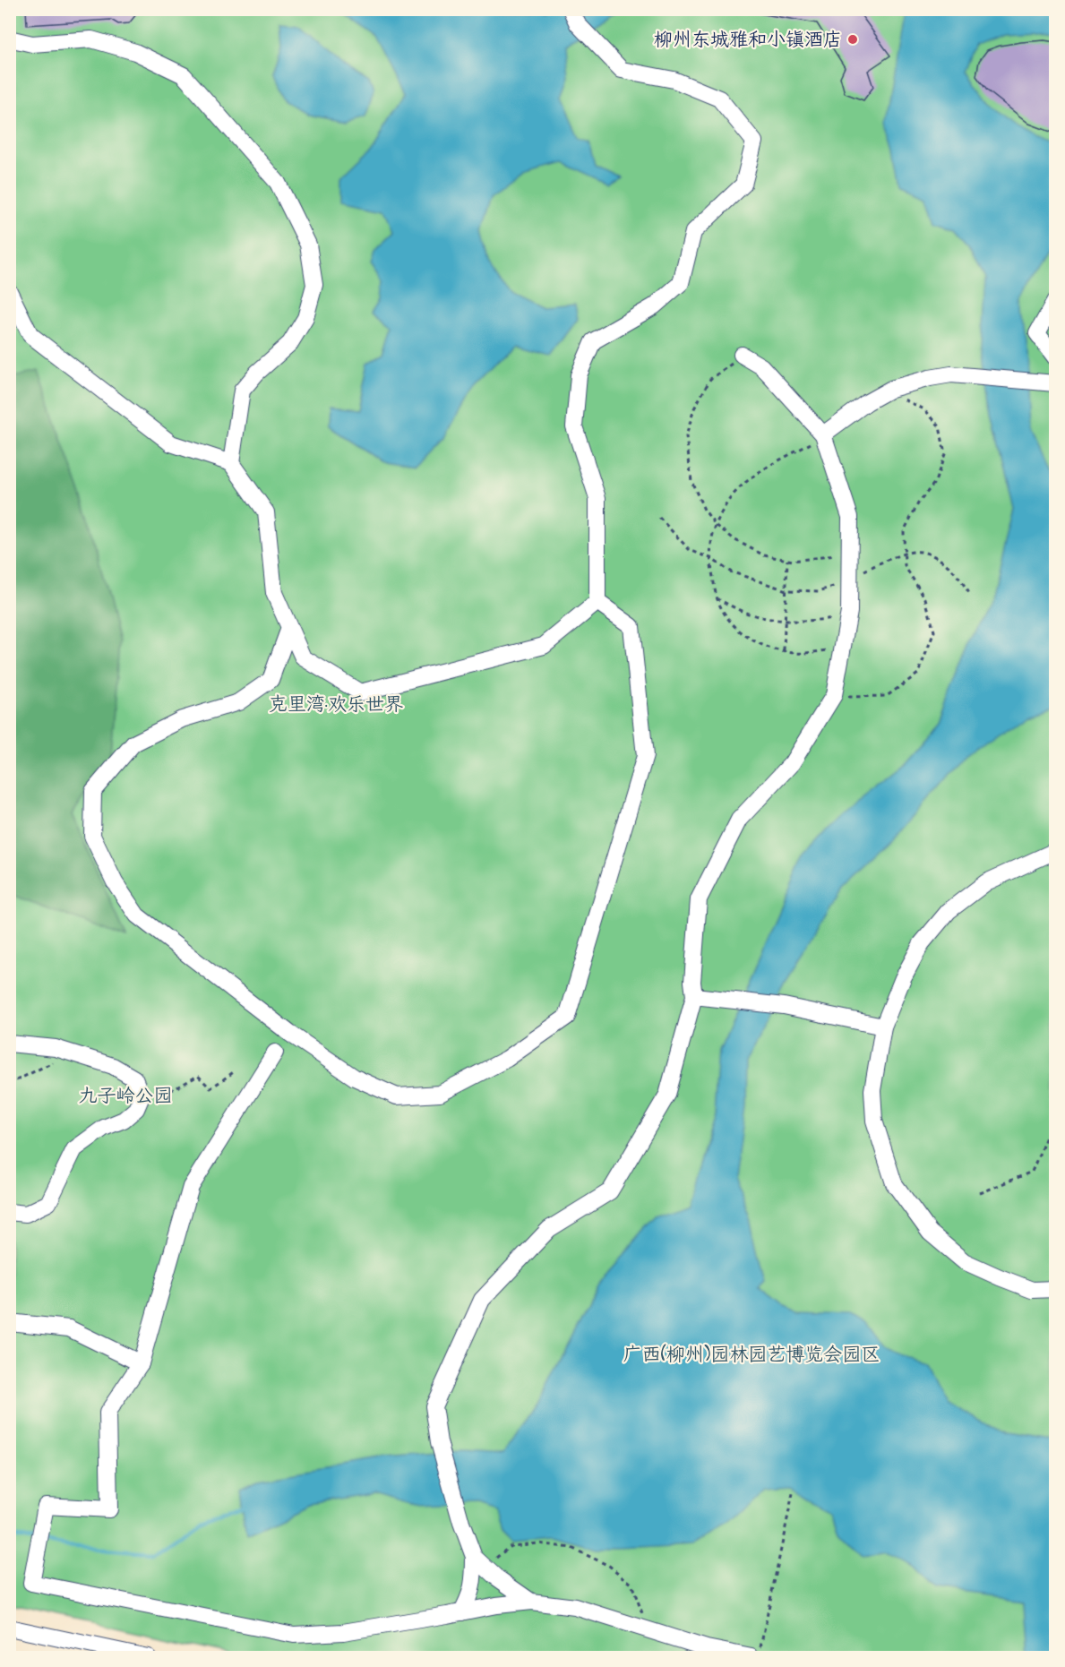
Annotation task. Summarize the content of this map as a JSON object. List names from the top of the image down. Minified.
{"parks":["克里湾·欢乐世界","九子岭公园","广西(柳州)园林园艺博览会园区"],"places":["柳州东城雅和小镇酒店"]}
